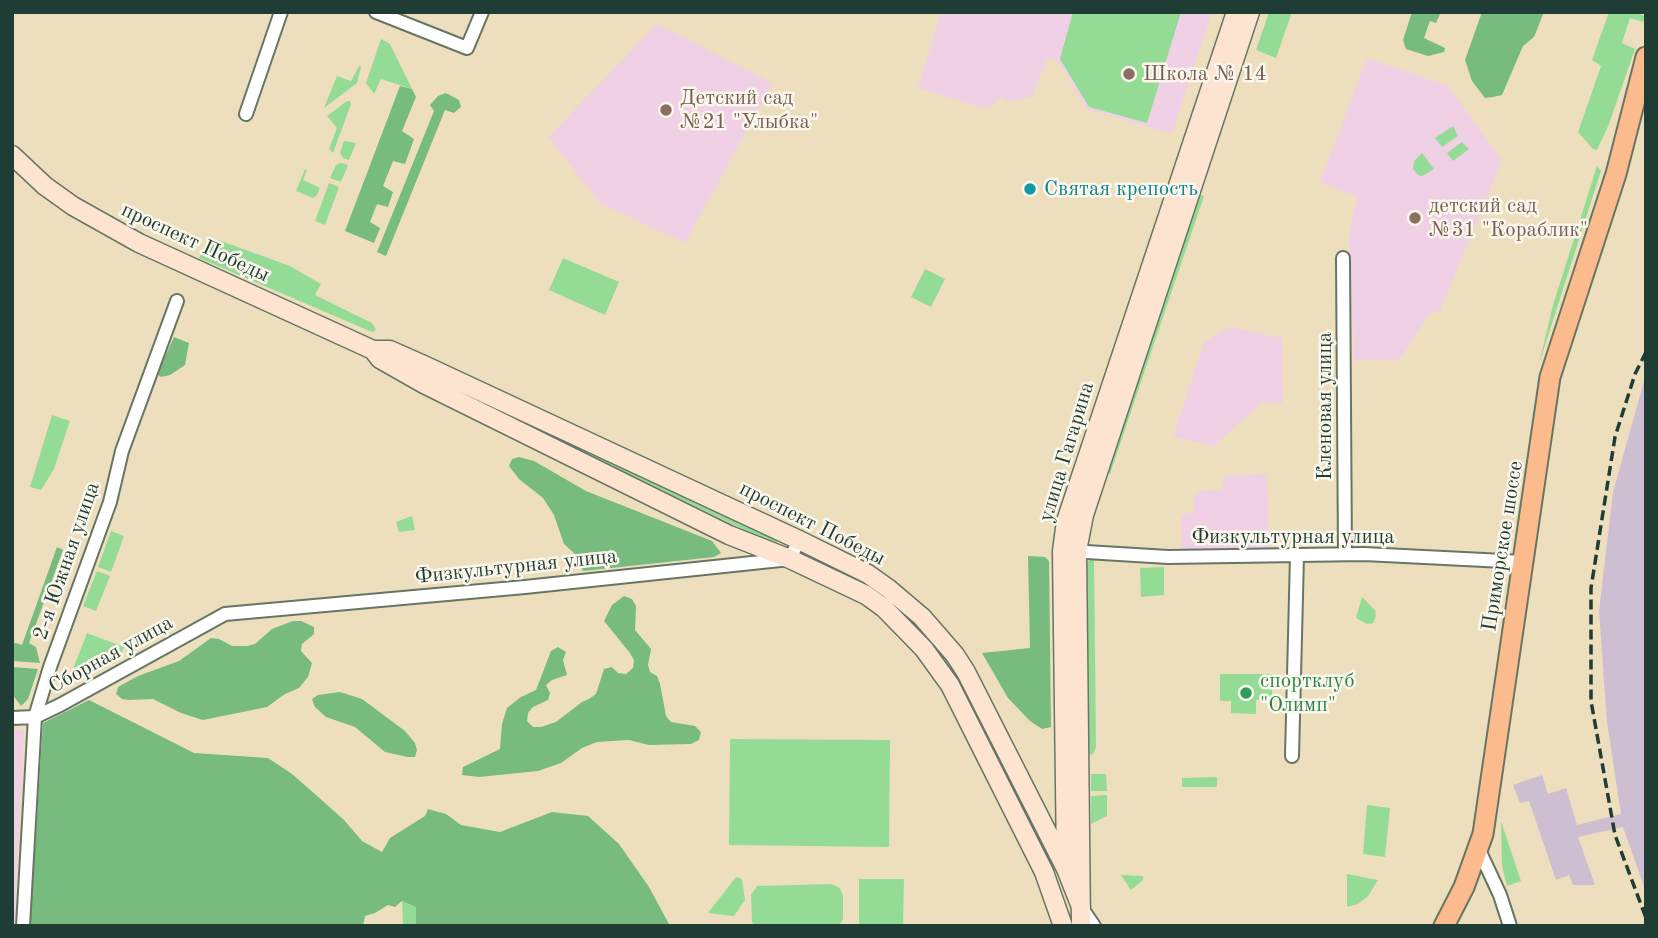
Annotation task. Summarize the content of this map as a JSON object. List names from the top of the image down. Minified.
{"streets":{"main road":["Приморское шоссе"],"street":["проспект Победы","Кленовая улица","улица Гагарина","Физкультурная улица","2-я Южная улица","Сборная улица"]},"crossings":[["проспект Победы","улица Гагарина"],["проспект Победы","Физкультурная улица"],["Кленовая улица","Физкультурная улица"],["улица Гагарина","Физкультурная улица"],["Физкультурная улица","Приморское шоссе"],["Физкультурная улица","Сборная улица"],["2-я Южная улица","Сборная улица"]],"places":["Школа № 14","Детский сад №21 \"Улыбка\"","Святая крепость","детский сад №31 \"Кораблик\"","спортклуб \"Олимп\""]}
